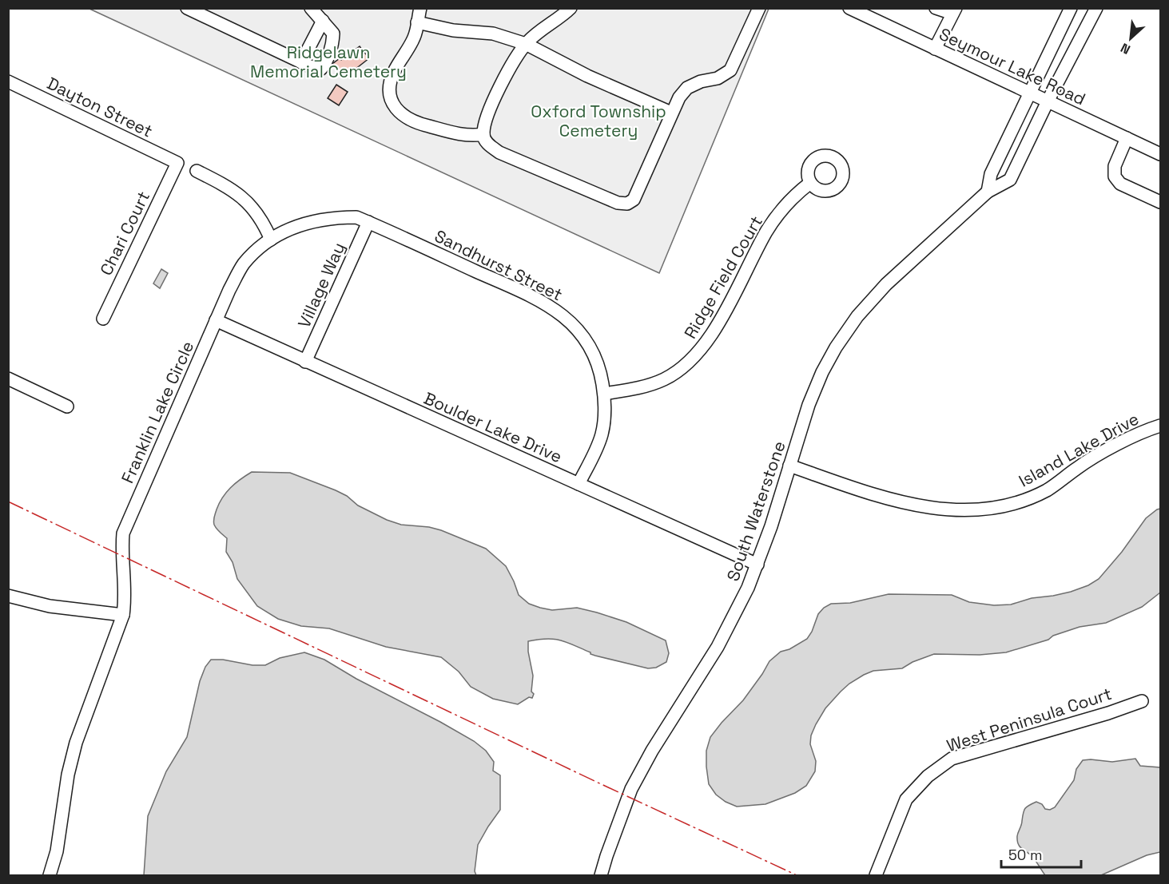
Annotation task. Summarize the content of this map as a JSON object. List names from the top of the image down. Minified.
{"streets":{"street":["Seymour Lake Road","Dayton Street","Chari Court","Sandhurst Street","Ridge Field Court","Village Way","Franklin Lake Circle","Boulder Lake Drive","Island Lake Drive","South Waterstone","West Peninsula Court"]},"crossings":[["Seymour Lake Road","South Waterstone"],["Dayton Street","Chari Court"],["Sandhurst Street","Ridge Field Court"],["Sandhurst Street","Village Way"],["Sandhurst Street","Franklin Lake Circle"],["Sandhurst Street","Boulder Lake Drive"],["Village Way","Boulder Lake Drive"],["Franklin Lake Circle","Boulder Lake Drive"],["Boulder Lake Drive","South Waterstone"],["Island Lake Drive","South Waterstone"]],"parks":["Ridgelawn Memorial Cemetery","Oxford Township Cemetery"],"scale_bar":"50 m","north":"bottom left"}
